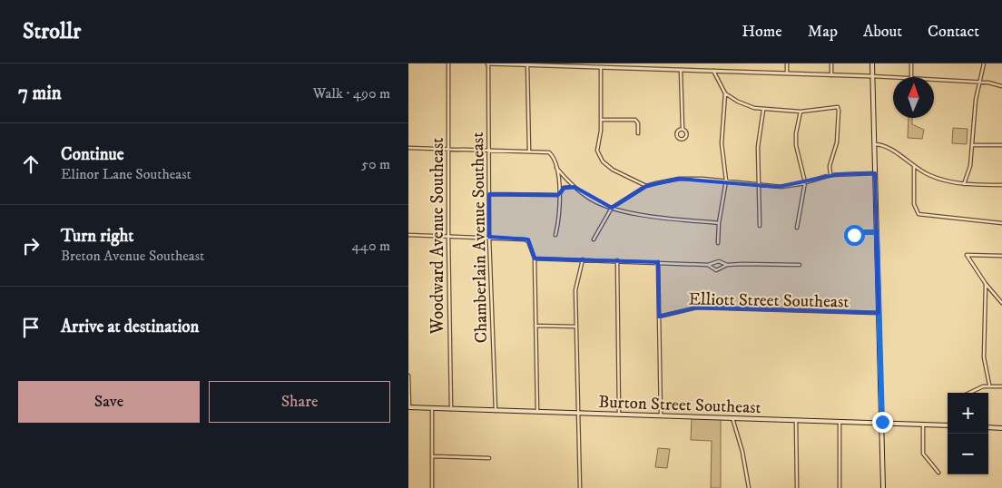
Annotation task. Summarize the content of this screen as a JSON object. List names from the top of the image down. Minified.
{"streets":{"main road":["Burton Street Southeast"],"street":["Woodward Avenue Southeast","Chamberlain Avenue Southeast","Elliott Street Southeast"]},"crossings":[["Woodward Avenue Southeast","Burton Street Southeast"],["Chamberlain Avenue Southeast","Burton Street Southeast"]],"north":"top","page":{"header":"Strollr","nav":["Home","Map","About","Contact"],"heading":["7 min","Walk · 490 m"],"list":[["Continue","Elinor Lane Southeast","50 m"],["Turn right","Breton Avenue Southeast","440 m"],"Arrive at destination"],"buttons":["Save","Share"],"map_buttons":["+","−"]}}
